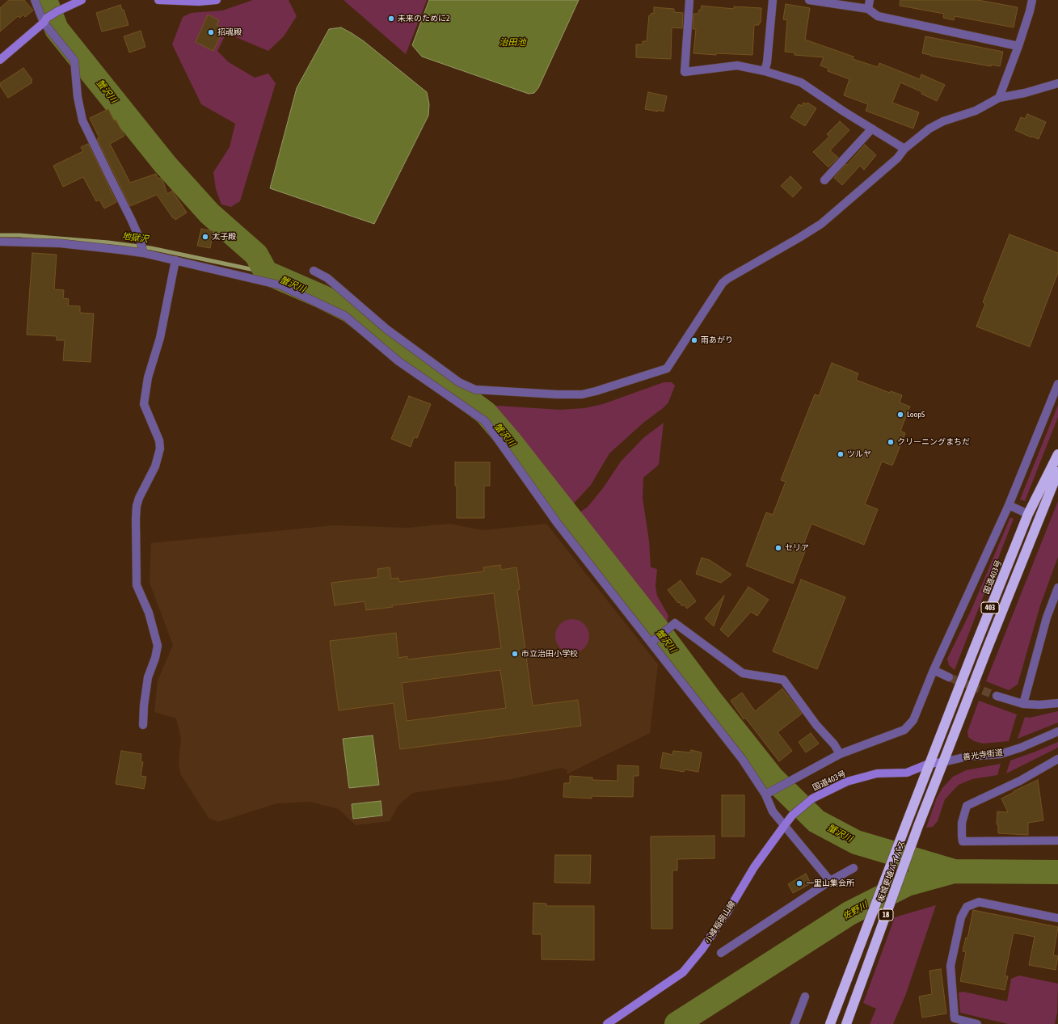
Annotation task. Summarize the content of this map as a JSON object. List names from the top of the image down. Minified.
{"streets":{"highway":["国道403号","403","坂城更埴バイパス","18"],"main road":["小峰稲荷山線"],"street":["善光寺街道"]},"crossings":[["国道403号","403"],["国道403号","善光寺街道"],["国道403号","坂城更埴バイパス"],["国道403号","小峰稲荷山線"],["403","善光寺街道"],["403","坂城更埴バイパス"],["善光寺街道","坂城更埴バイパス"]],"water":["治田池","蟹沢川","地獄沢","佐野川"],"places":["未来のために2","招魂殿","太子殿","雨あがり","LoopS","クリーニングまちだ","ツルヤ","セリア","市立治田小学校","一里山集会所"]}
